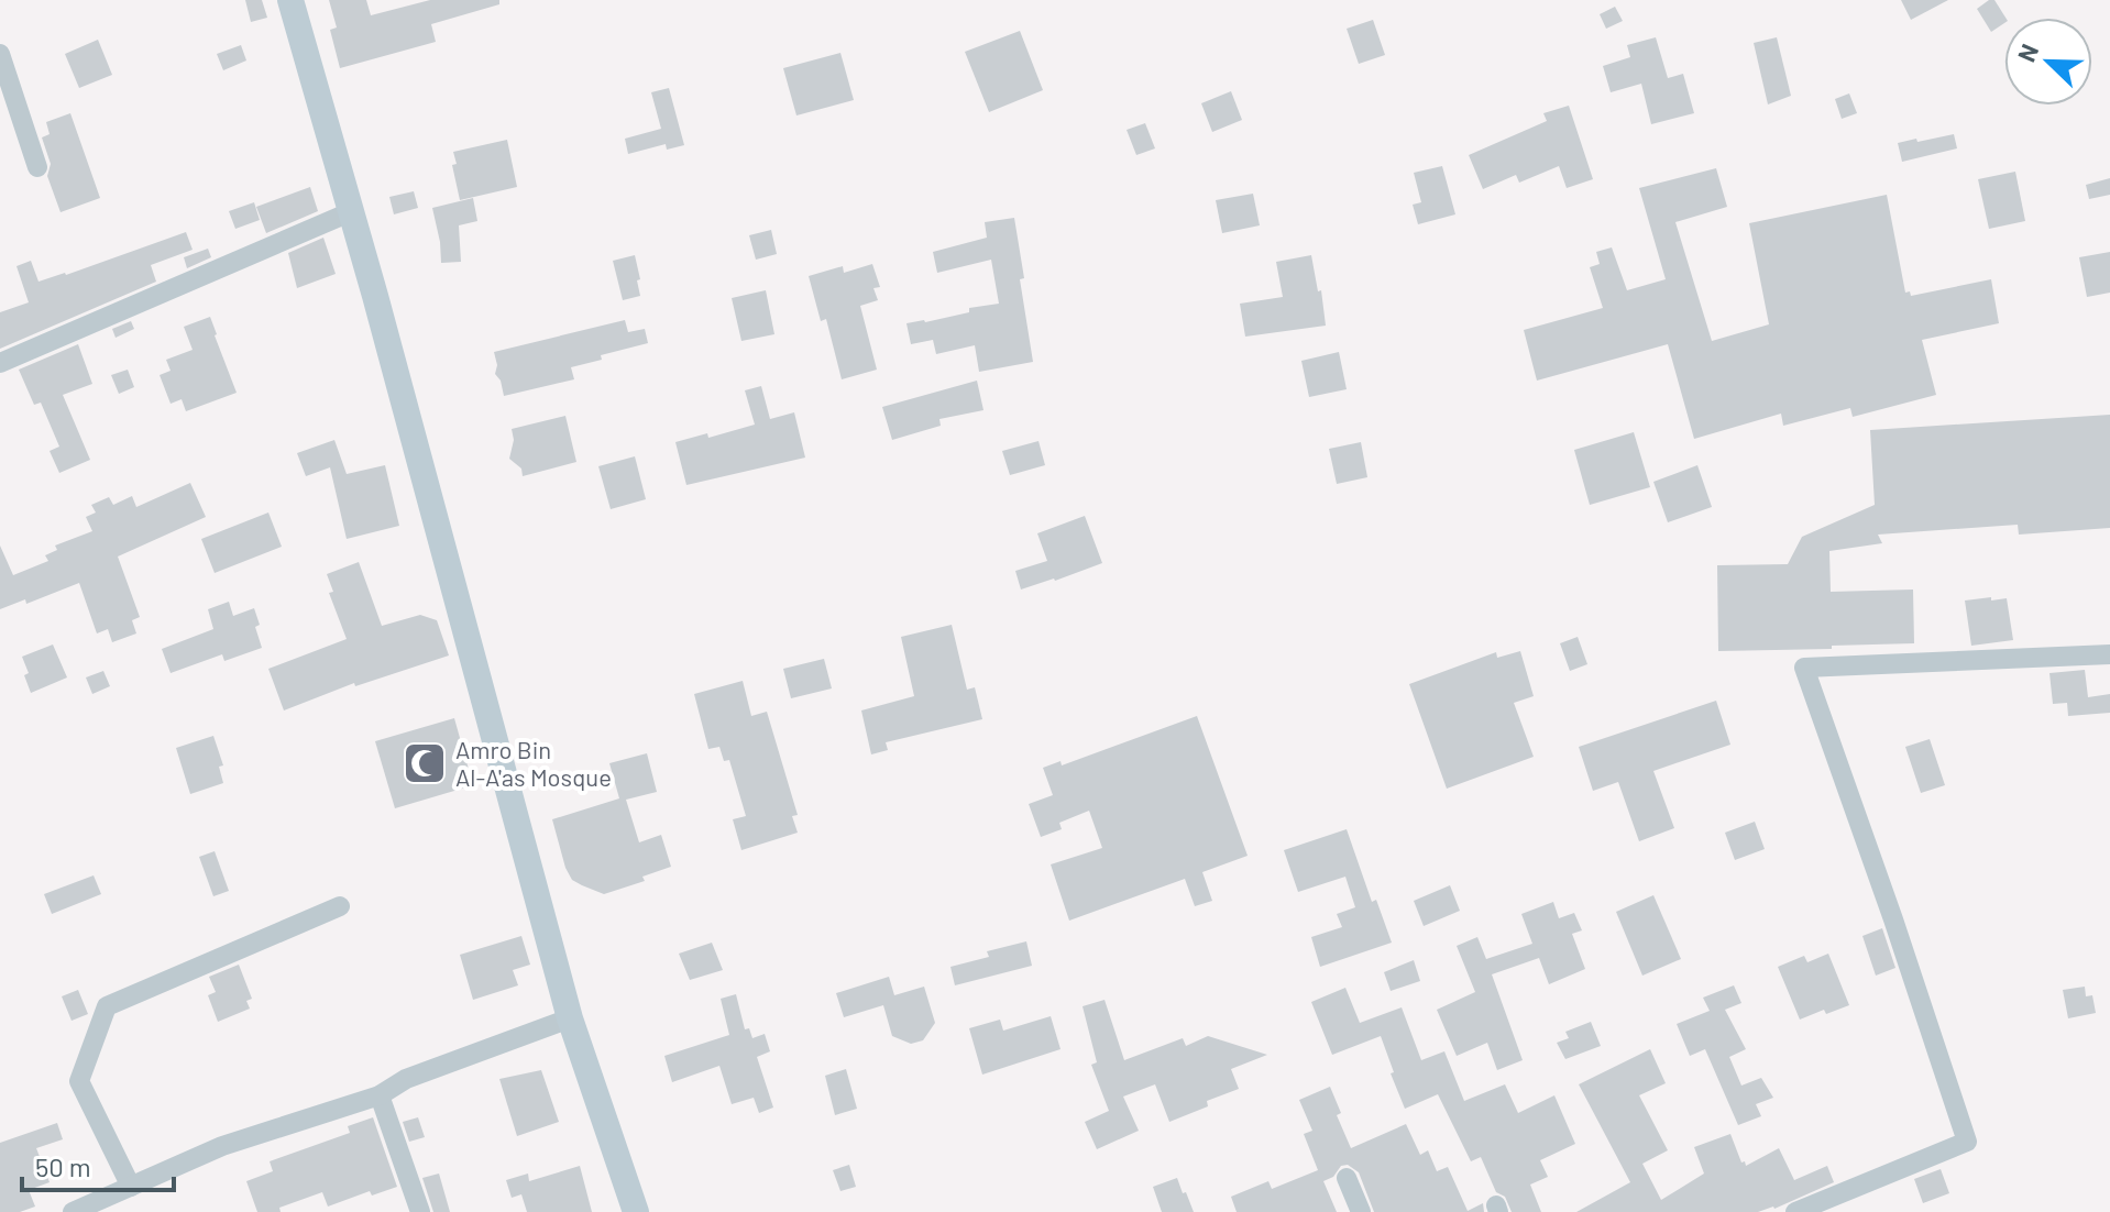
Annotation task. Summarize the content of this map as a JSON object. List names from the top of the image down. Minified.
{"places":{"mosque":["Amro Bin Al-A'as Mosque"]},"scale_bar":"50 m","north":"top left"}
